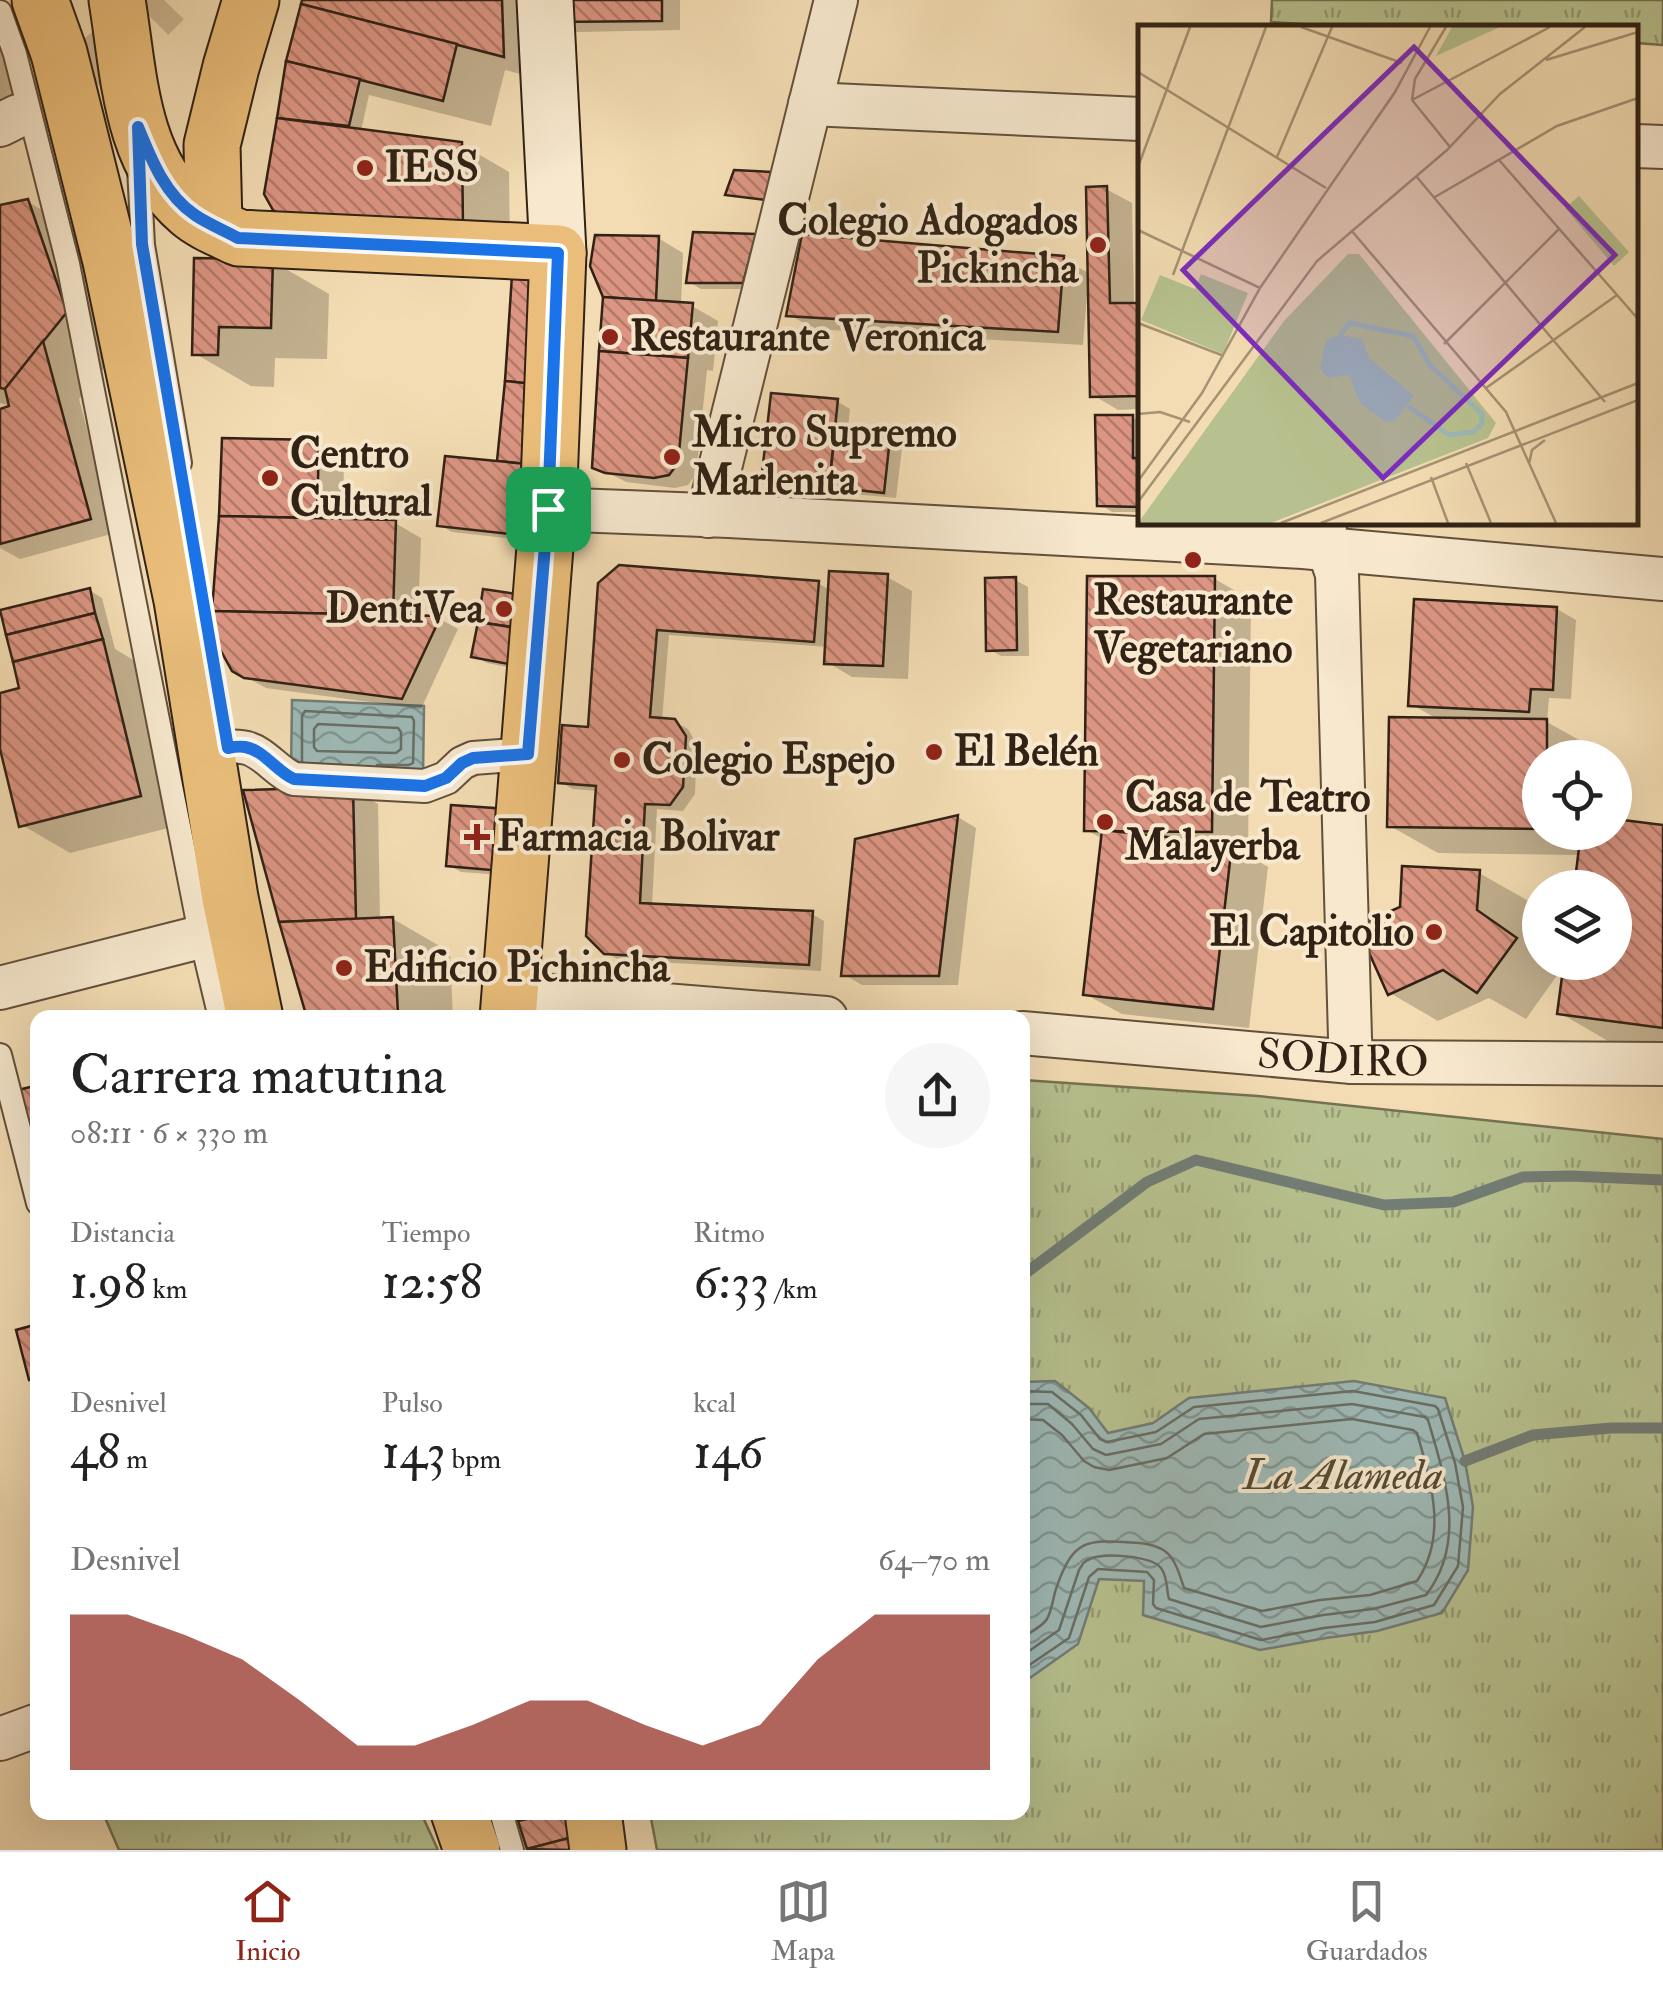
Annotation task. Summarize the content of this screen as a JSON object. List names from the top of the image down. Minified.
{"streets":{"street":["SODIRO"]},"parks":["La Alameda"],"places":{"other":["IESS","Colegio Adogados Pickincha","Restaurante Veronica","Micro Supremo Marlenita","Centro Cultural","Restaurante Vegetariano","DentiVea","El Belén","Colegio Espejo","Casa de Teatro Malayerba","El Capitolio","Edificio Pichincha"],"health":["Farmacia Bolivar"]},"page":{"heading":["Carrera matutina","08:11 · 6 × 330 m"],"stats":[["Distancia","1.98 km"],["Tiempo","12:58"],["Ritmo","6:33 /km"],["Desnivel","48 m"],["Pulso","143 bpm"],["kcal","146"]],"chart":["Desnivel","64–70 m"],"tabs":["Inicio","Mapa","Guardados"]}}
